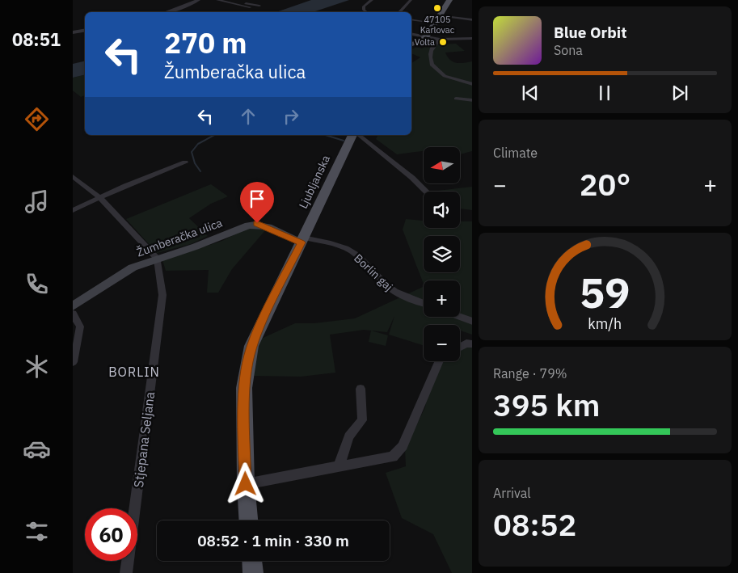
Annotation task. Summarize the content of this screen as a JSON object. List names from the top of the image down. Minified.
{"streets":{"main road":["Ljubljanska","Žumberačka ulica"],"street":["Borlin gaj","Stjepana Seljana"]},"crossings":[["Ljubljanska","Žumberačka ulica"],["Ljubljanska","Borlin gaj"],["Žumberačka ulica","Borlin gaj"],["Žumberačka ulica","Stjepana Seljana"]],"districts":["BORLIN"],"places":["47105 Karlovac","Volta"],"north":"left","page":{"tabs":"08:51","turn":["270 m","Žumberačka ulica"],"song":["Blue Orbit","Sona"],"tile":["Climate",["Range · 79%","395 km"],["Arrival","08:52"]],"map_buttons":["+","−"],"heat":["−","20°","+"],"limit":"60","trip":"08:52 · 1 min · 330 m","gauge":["59","km/h"]}}
